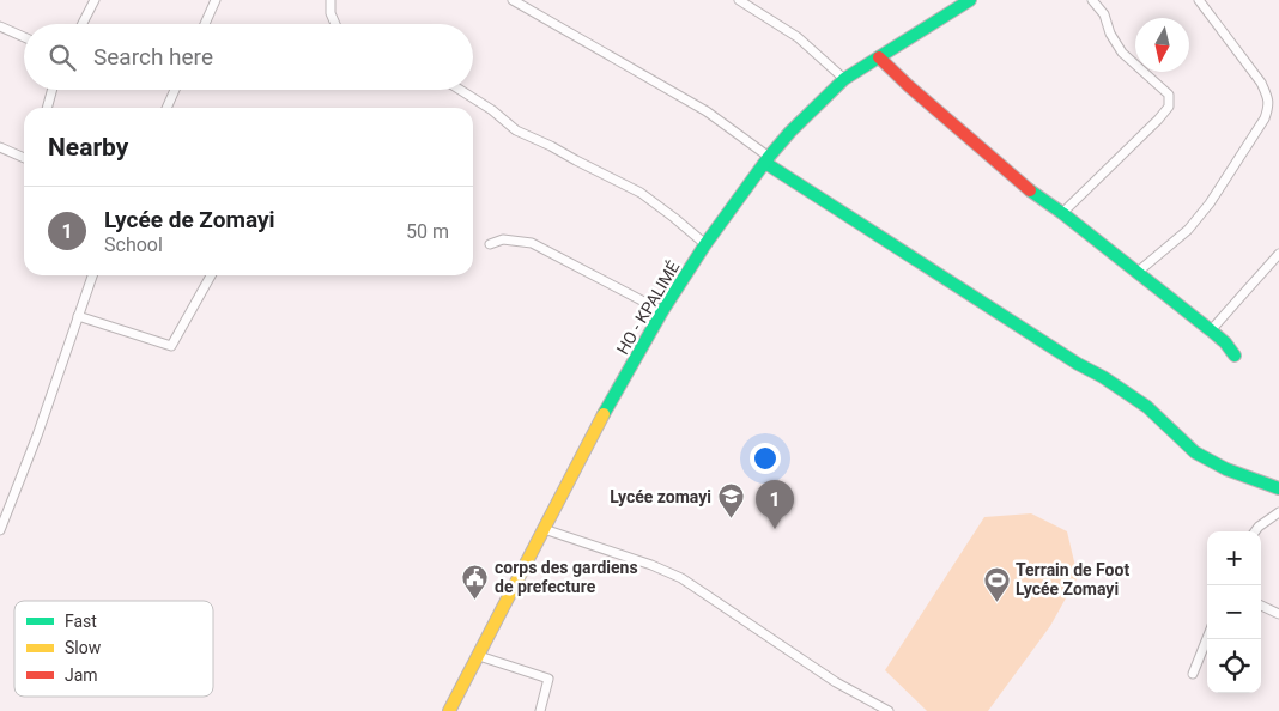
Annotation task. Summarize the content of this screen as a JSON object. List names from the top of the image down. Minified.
{"streets":{"street":["HO - KPALIMÉ"]},"places":{"school or university":["Lycée zomayi"],"public building":["corps des gardiens de prefecture"],"sports":["Terrain de Foot Lycée Zomayi"]},"legend":["Fast","Slow","Jam"],"north":"bottom","page":{"search":"Search here","heading":"Nearby","list":[{"mark":"1","name":"Lycée de Zomayi","note":"School","value":"50 m"}],"pins":"1","map_buttons":["+","−"]}}
